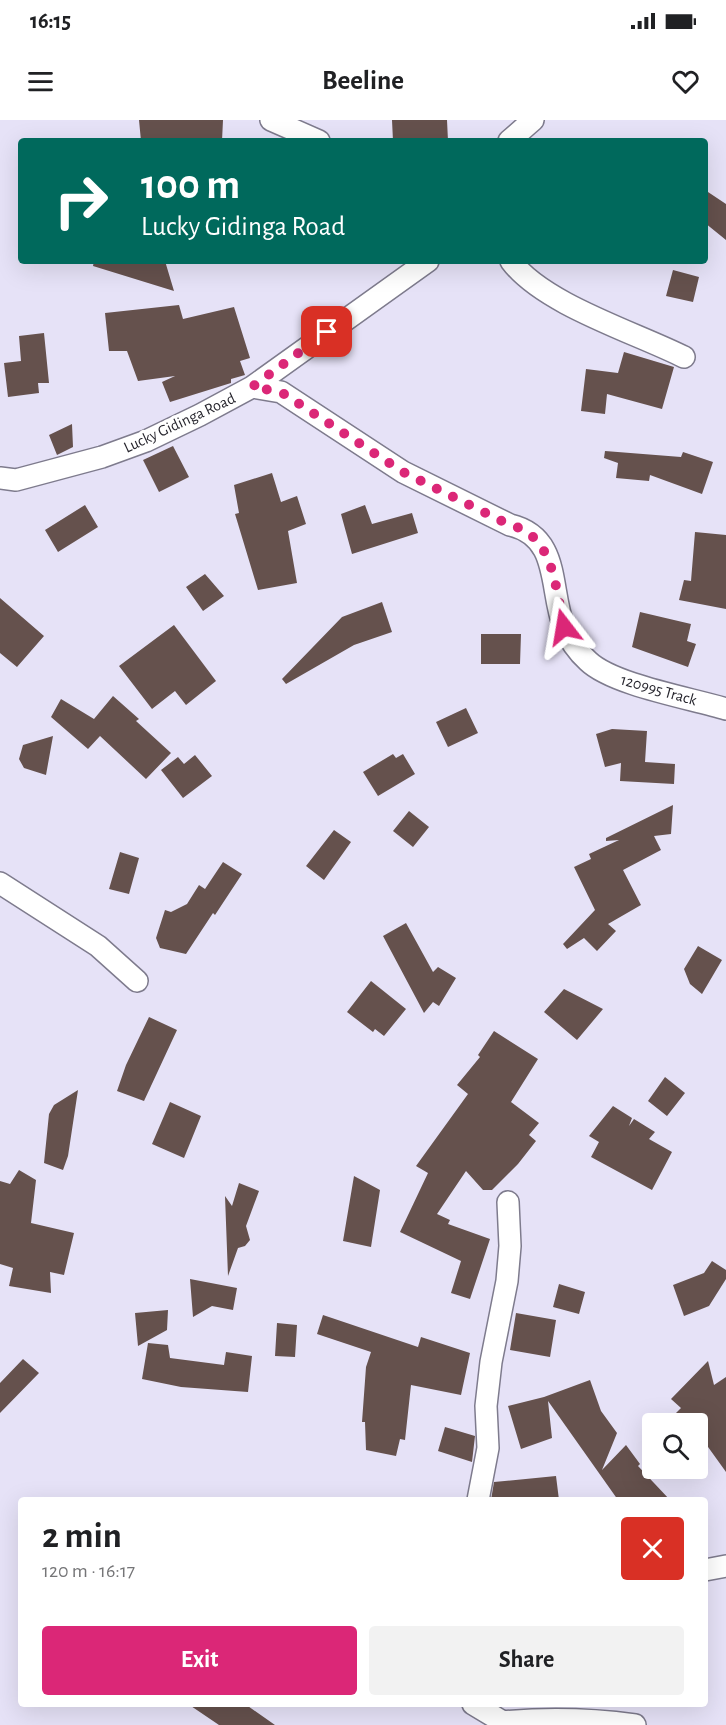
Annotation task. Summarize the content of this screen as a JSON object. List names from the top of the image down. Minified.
{"streets":{"street":["Lucky Gidinga Road","120995 Track"]},"crossings":[["Lucky Gidinga Road","120995 Track"]],"page":{"status":"16:15","header":"Beeline","turn":["100 m","Lucky Gidinga Road"],"heading":["2 min","120 m · 16:17"],"buttons":["Exit","Share"]}}
